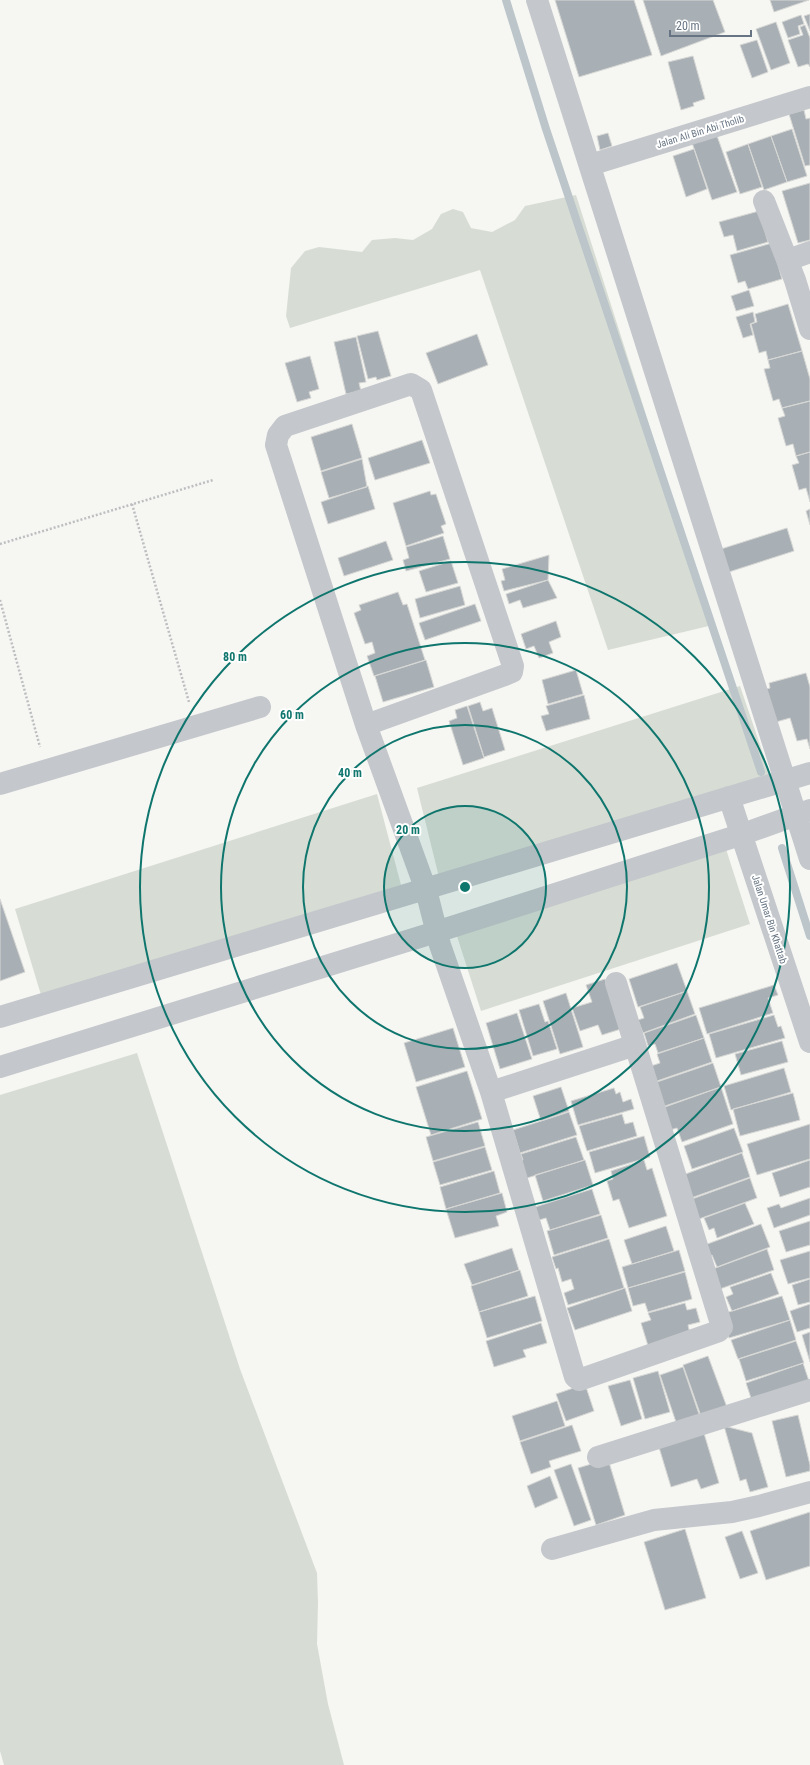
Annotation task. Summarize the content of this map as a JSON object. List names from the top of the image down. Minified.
{"streets":{"street":["Jalan Ali Bin Abi Tholib","Jalan Umar Bin Khattab"]},"scale_bar":"20 m","rings":["80 m","60 m","40 m","20 m"]}
